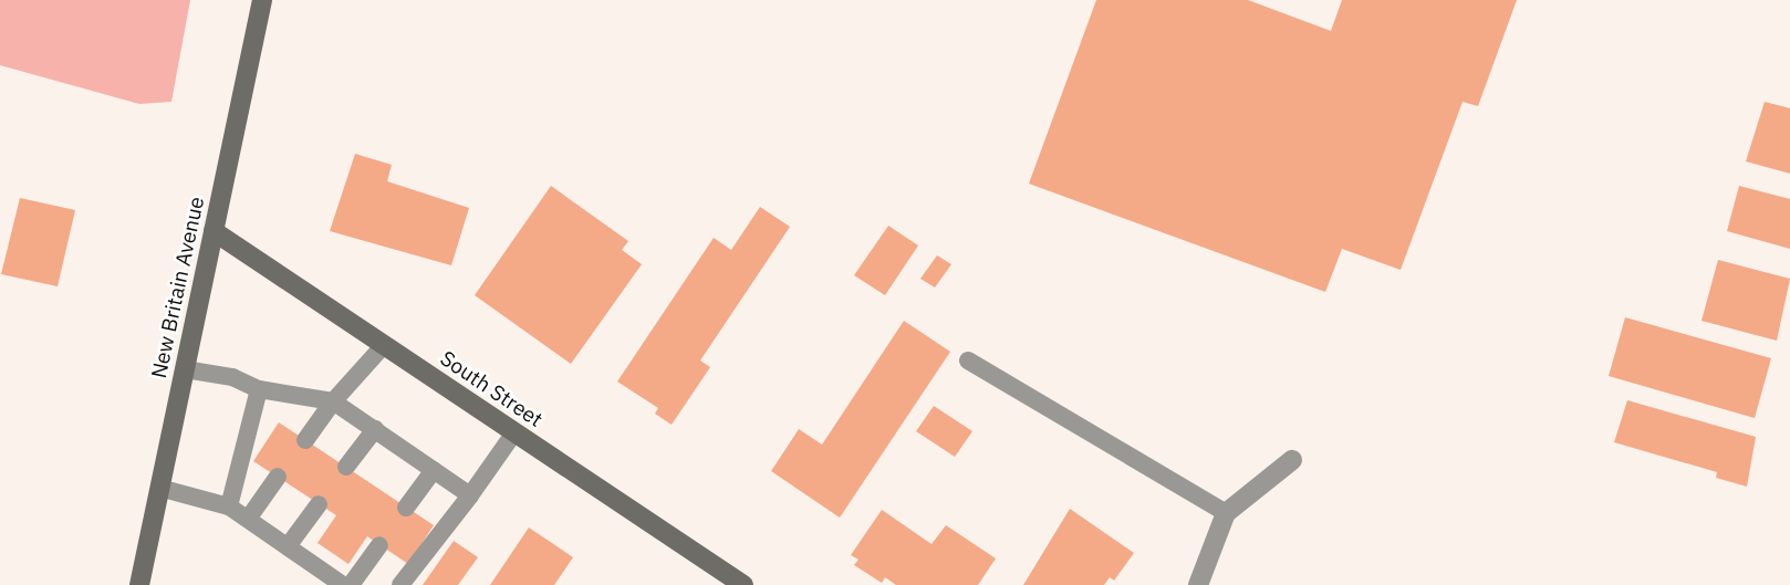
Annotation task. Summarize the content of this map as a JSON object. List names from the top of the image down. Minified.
{"streets":{"street":["New Britain Avenue","South Street"]},"crossings":[["New Britain Avenue","South Street"]]}
